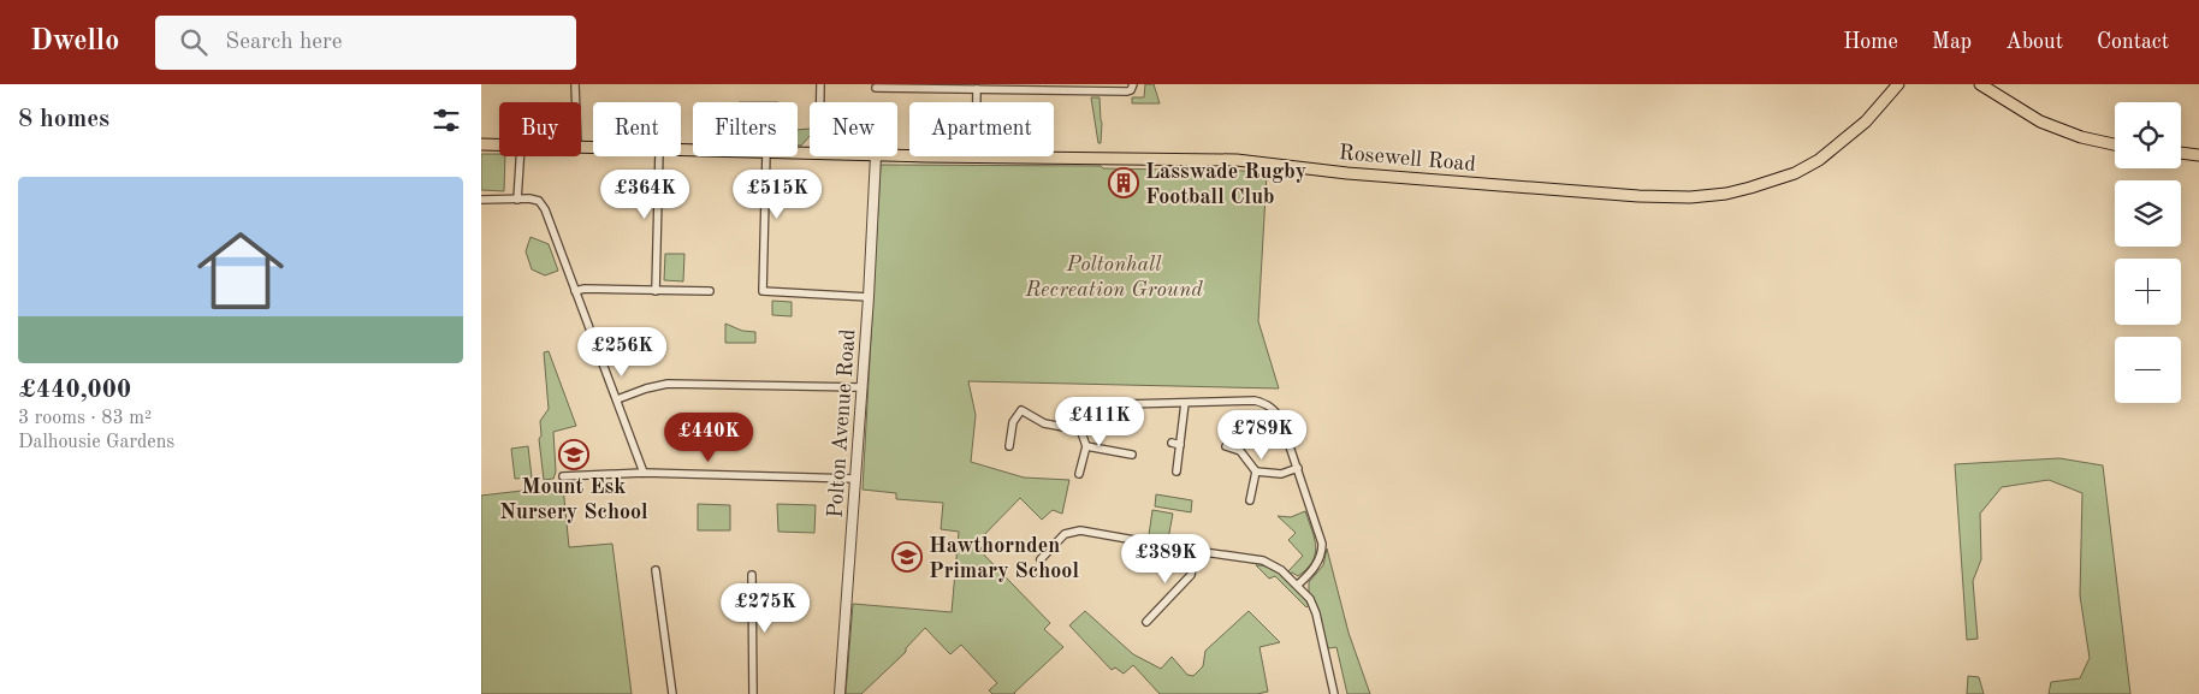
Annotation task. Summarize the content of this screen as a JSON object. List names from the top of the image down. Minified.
{"streets":{"main road":["Rosewell Road"],"street":["Polton Avenue Road"]},"parks":["Poltonhall Recreation Ground"],"places":{"building":["Lasswade Rugby Football Club"],"school or university":["Mount Esk Nursery School","Hawthornden Primary School"]},"page":{"header":"Dwello","search":"Search here","nav":["Home","Map","About","Contact"],"heading":"8 homes","map_buttons":["+","−"],"chip":["Buy","Rent","Filters","New","Apartment"],"list":[{"name":"£440,000","note":"3 rooms · 83 m² · Dalhousie Gardens"}],"price":["£364K","£515K","£256K","£411K","£789K","£440K","£389K","£275K"]}}
